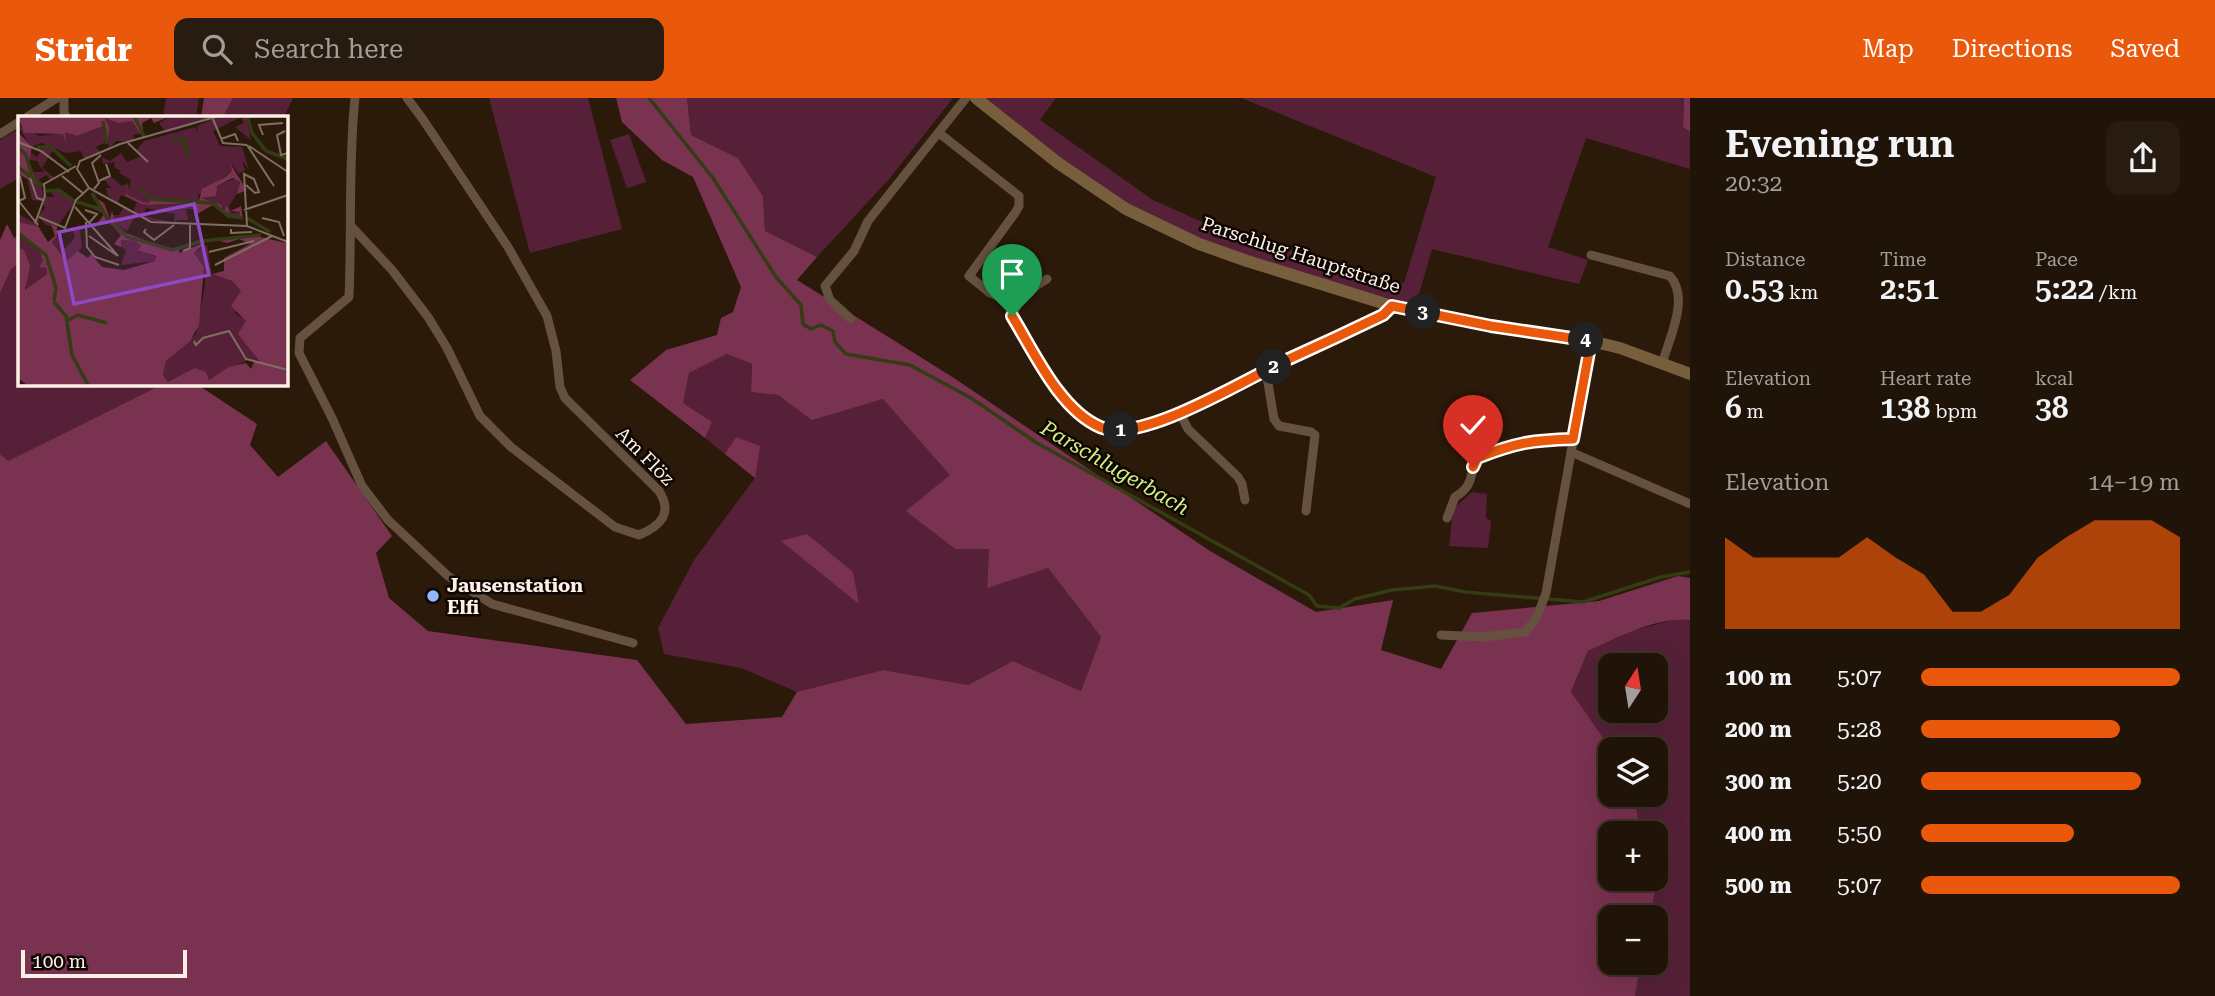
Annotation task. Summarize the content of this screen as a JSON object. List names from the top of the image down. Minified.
{"streets":{"main road":["Parschlug Hauptstraße"],"street":["Am Flöz"]},"water":["Parschlugerbach"],"places":["Jausenstation Elfi"],"scale_bar":"100 m","north":"top","page":{"header":"Stridr","search":"Search here","nav":["Map","Directions","Saved"],"heading":["Evening run","20:32"],"stats":[["Distance","0.53 km"],["Time","2:51"],["Pace","5:22 /km"],["Elevation","6 m"],["Heart rate","138 bpm"],["kcal","38"]],"pins":["3","4","2","1"],"chart":["Elevation","14–19 m"],"list":[{"name":"100 m","note":"5:07"},{"name":"200 m","note":"5:28"},{"name":"300 m","note":"5:20"},{"name":"400 m","note":"5:50"},{"name":"500 m","note":"5:07"}],"map_buttons":["+","−"],"scale":"100 m"}}
